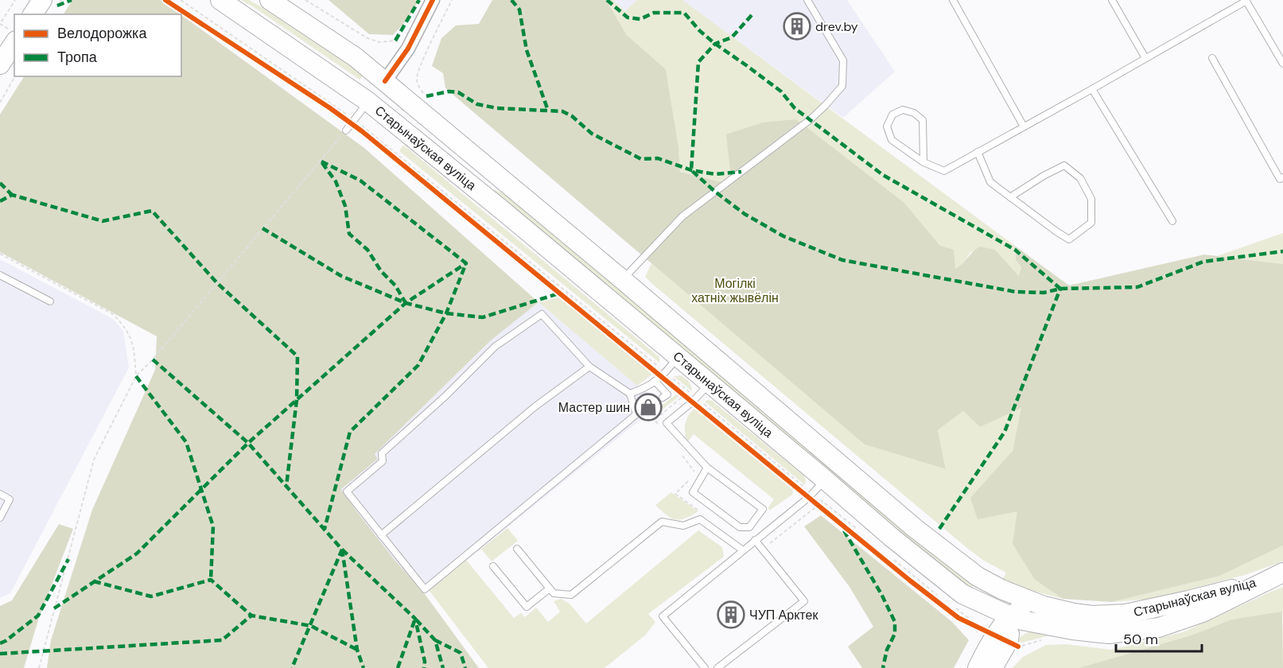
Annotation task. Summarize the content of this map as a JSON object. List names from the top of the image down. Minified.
{"streets":{"main road":["Старынаўская вуліца"]},"parks":["Могілкі хатніх жывёлін"],"places":{"building":["drev.by","ЧУП Арктек"],"shop":["Мастер шин"]},"legend":["Велодорожка","Тропа"],"scale_bar":"50 m"}
